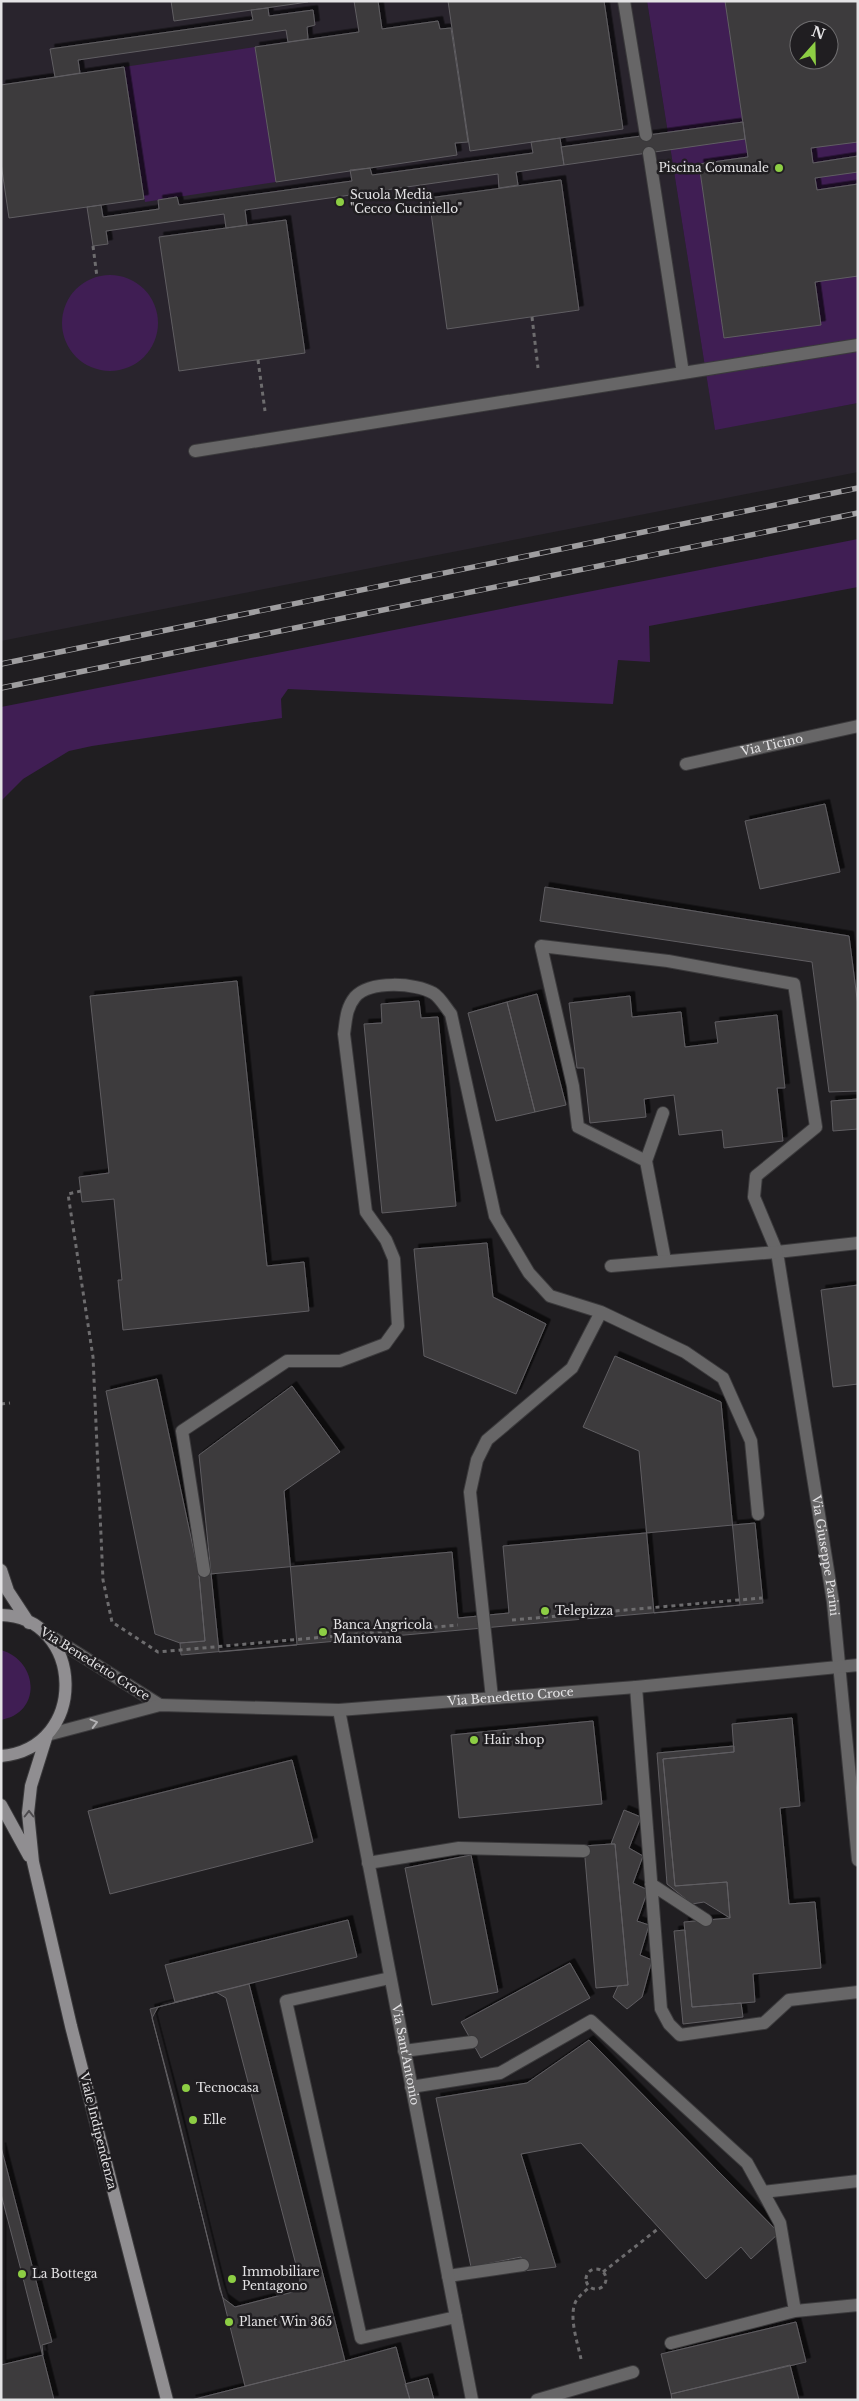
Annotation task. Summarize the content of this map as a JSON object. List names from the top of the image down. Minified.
{"streets":{"main road":["Viale Indipendenza"],"street":["Via Ticino","Via Giuseppe Parini","Via Benedetto Croce","Via Sant'Antonio"]},"crossings":[["Via Giuseppe Parini","Via Benedetto Croce"],["Via Benedetto Croce","Via Sant'Antonio"],["Via Benedetto Croce","Viale Indipendenza"]],"places":["Piscina Comunale","Scuola Media \"Cecco Cuciniello\"","Telepizza","Banca Angricola Mantovana","Hair shop","Tecnocasa","Elle","La Bottega","Immobiliare Pentagono","Planet Win 365"],"north":"top"}
